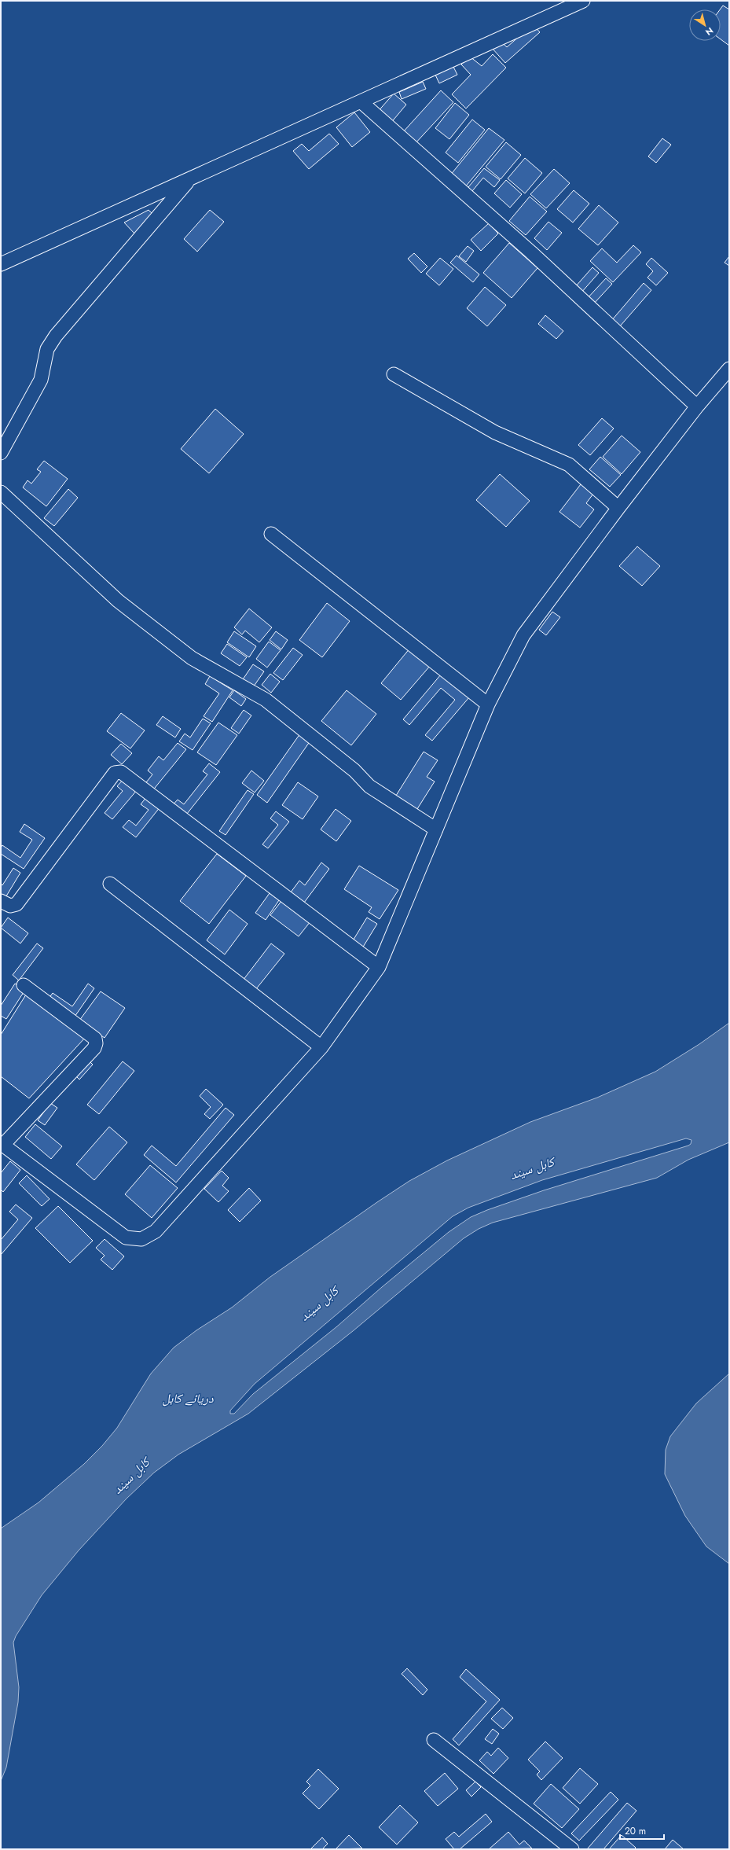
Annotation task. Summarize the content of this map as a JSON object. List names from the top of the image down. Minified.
{"water":["کابل سيند","دریائے کابل"],"scale_bar":"20 m","north":"bottom right"}
